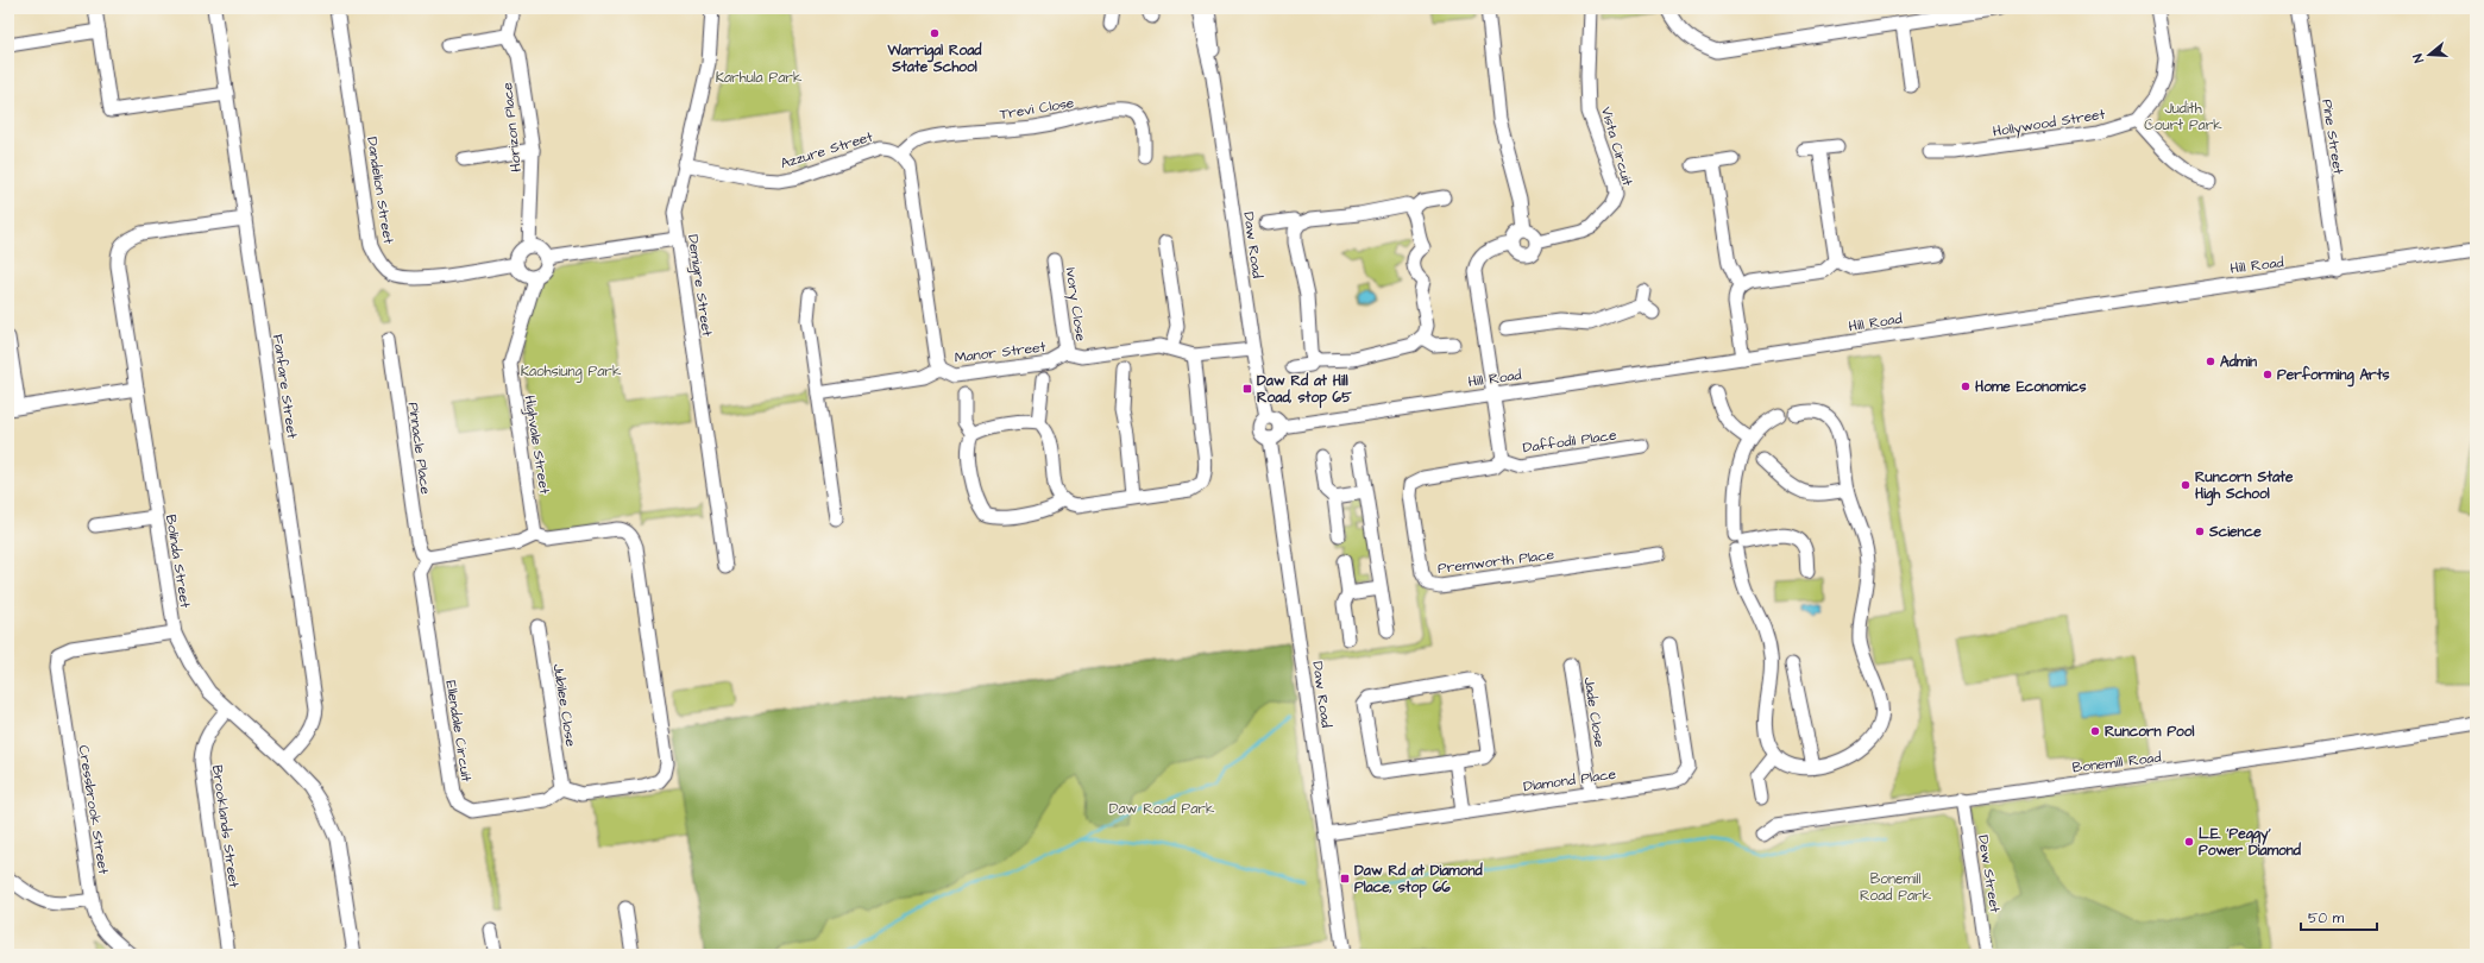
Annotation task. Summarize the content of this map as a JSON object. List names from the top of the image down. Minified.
{"streets":{"street":["Trevi Close","Hollywood Street","Horizon Place","Pine Street","Vista Circuit","Azzure Street","Dandelion Street","Daw Road","Hill Road","Demigre Street","Ivory Close","Manor Street","Fanfare Street","Daffodil Place","Highvale Street","Pinnacle Place","Bolinda Street","Premworth Place","Jubilee Close","Jade Close","Ellendale Circuit","Bonemill Road","Diamond Place","Cressbrook Street","Brooklands Street","Dew Street"]},"crossings":[["Trevi Close","Azzure Street"],["Horizon Place","Dandelion Street"],["Horizon Place","Highvale Street"],["Pine Street","Hill Road"],["Azzure Street","Demigre Street"],["Dandelion Street","Highvale Street"],["Daw Road","Hill Road"],["Daw Road","Manor Street"],["Daw Road","Diamond Place"],["Ivory Close","Manor Street"],["Fanfare Street","Bolinda Street"],["Daffodil Place","Premworth Place"],["Pinnacle Place","Ellendale Circuit"],["Bolinda Street","Cressbrook Street"],["Bolinda Street","Brooklands Street"],["Jubilee Close","Ellendale Circuit"],["Jade Close","Diamond Place"],["Bonemill Road","Dew Street"]],"parks":["Karhula Park","Judith Court Park","Kaohsiung Park","Daw Road Park","Bonemill Road Park"],"places":{"other":["Warrigal Road State School","Admin","Performing Arts","Home Economics","Runcorn State High School","Science","Runcorn Pool","L.E. 'Peggy' Power Diamond"],"transit":["Daw Rd at Hill Road, stop 65","Daw Rd at Diamond Place, stop 66"]},"scale_bar":"50 m","north":"left"}
